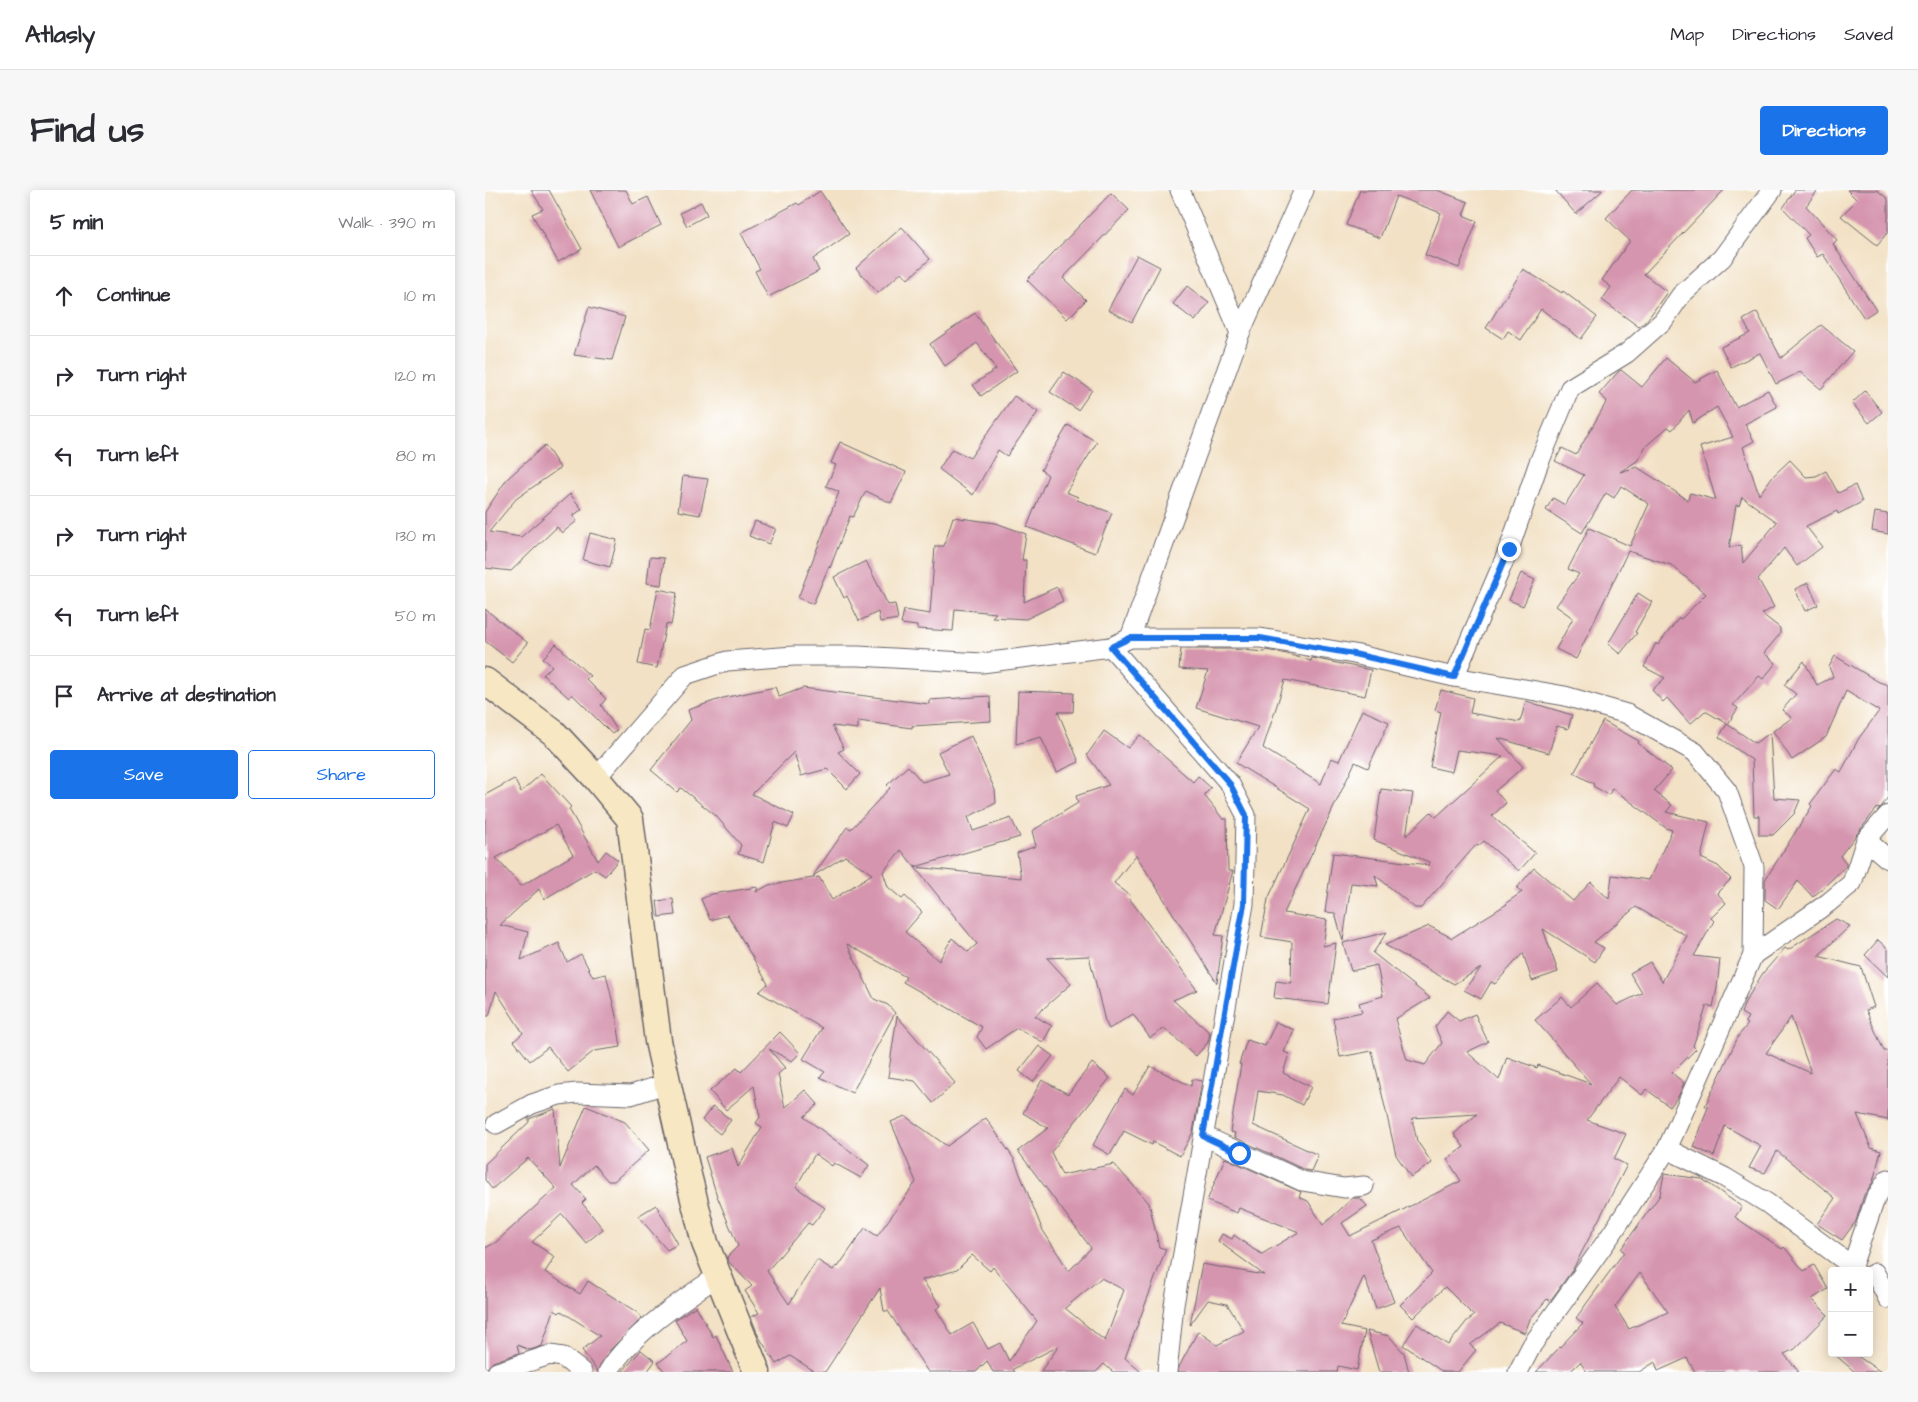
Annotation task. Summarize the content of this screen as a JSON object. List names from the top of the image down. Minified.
{"page":{"header":"Atlasly","nav":["Map","Directions","Saved"],"title":"Find us","buttons":["Directions",["Save","Share"]],"heading":["5 min","Walk · 390 m"],"list":[["Continue","10 m"],["Turn right","120 m"],["Turn left","80 m"],["Turn right","130 m"],["Turn left","50 m"],"Arrive at destination"],"map_buttons":["+","−"]}}
